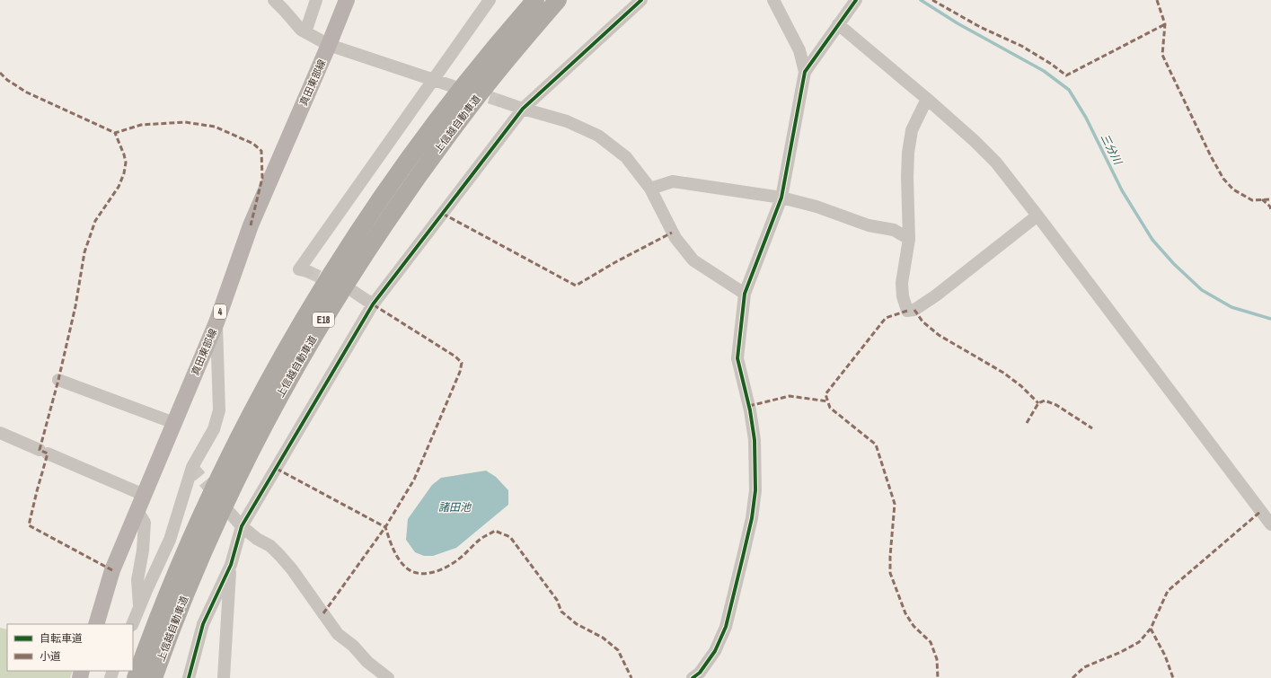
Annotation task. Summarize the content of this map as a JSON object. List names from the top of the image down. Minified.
{"streets":{"highway":["上信越自動車道","E18"],"main road":["真田東部線","4"]},"water":["三分川","諸田池"],"legend":["自転車道","小道"]}
